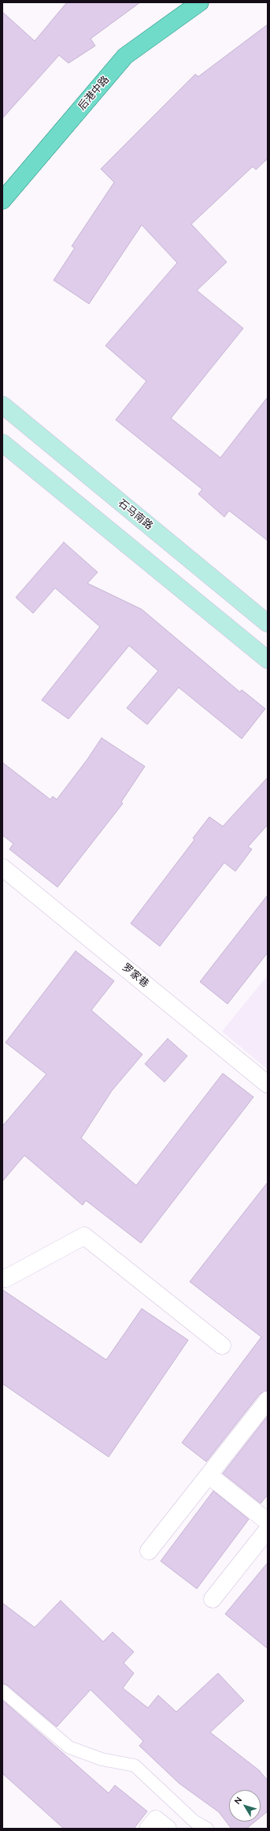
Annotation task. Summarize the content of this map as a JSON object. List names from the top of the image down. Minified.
{"streets":{"main road":["后港中路","石马南路"],"street":["罗家巷"]},"north":"top left"}
